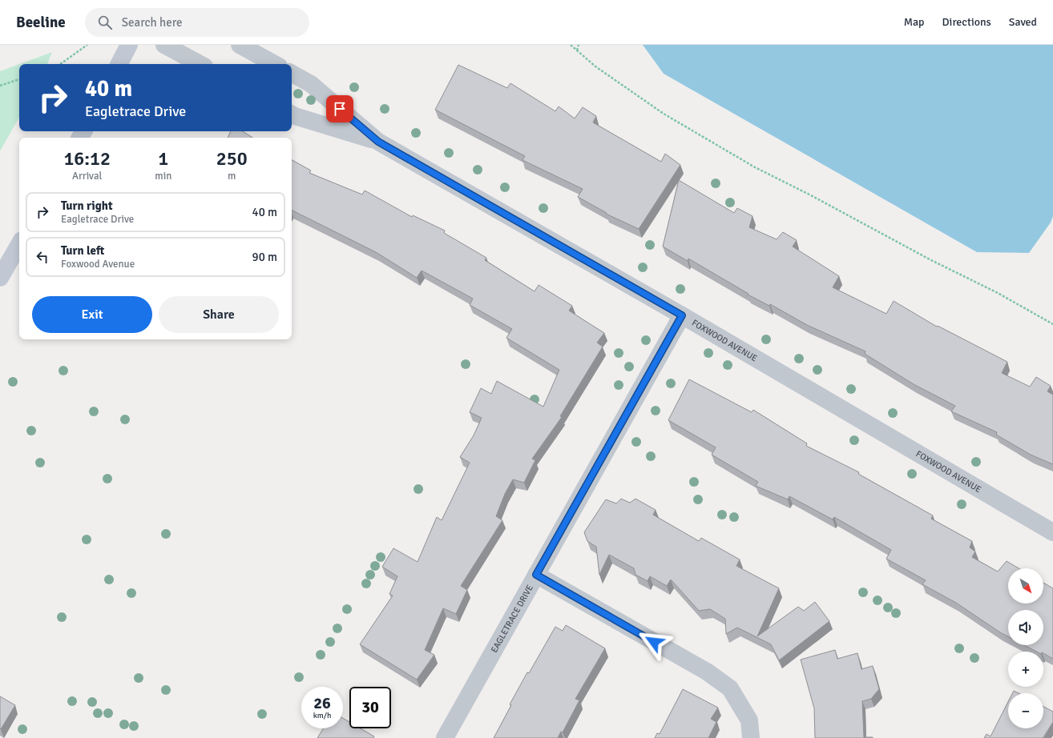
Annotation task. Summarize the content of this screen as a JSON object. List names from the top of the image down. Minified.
{"streets":{"street":["FOXWOOD AVENUE","EAGLETRACE DRIVE"]},"crossings":[["FOXWOOD AVENUE","EAGLETRACE DRIVE"]],"north":"bottom right","page":{"header":"Beeline","search":"Search here","nav":["Map","Directions","Saved"],"turn":["40 m","Eagletrace Drive"],"eta":["16:12","Arrival","1","min","250","m"],"list":[{"name":"Turn right","note":"Eagletrace Drive","value":"40 m"},{"name":"Turn left","note":"Foxwood Avenue","value":"90 m"}],"buttons":["Exit","Share"],"map_buttons":["+","−"],"speed":"26 km/h","limit":"30"}}
